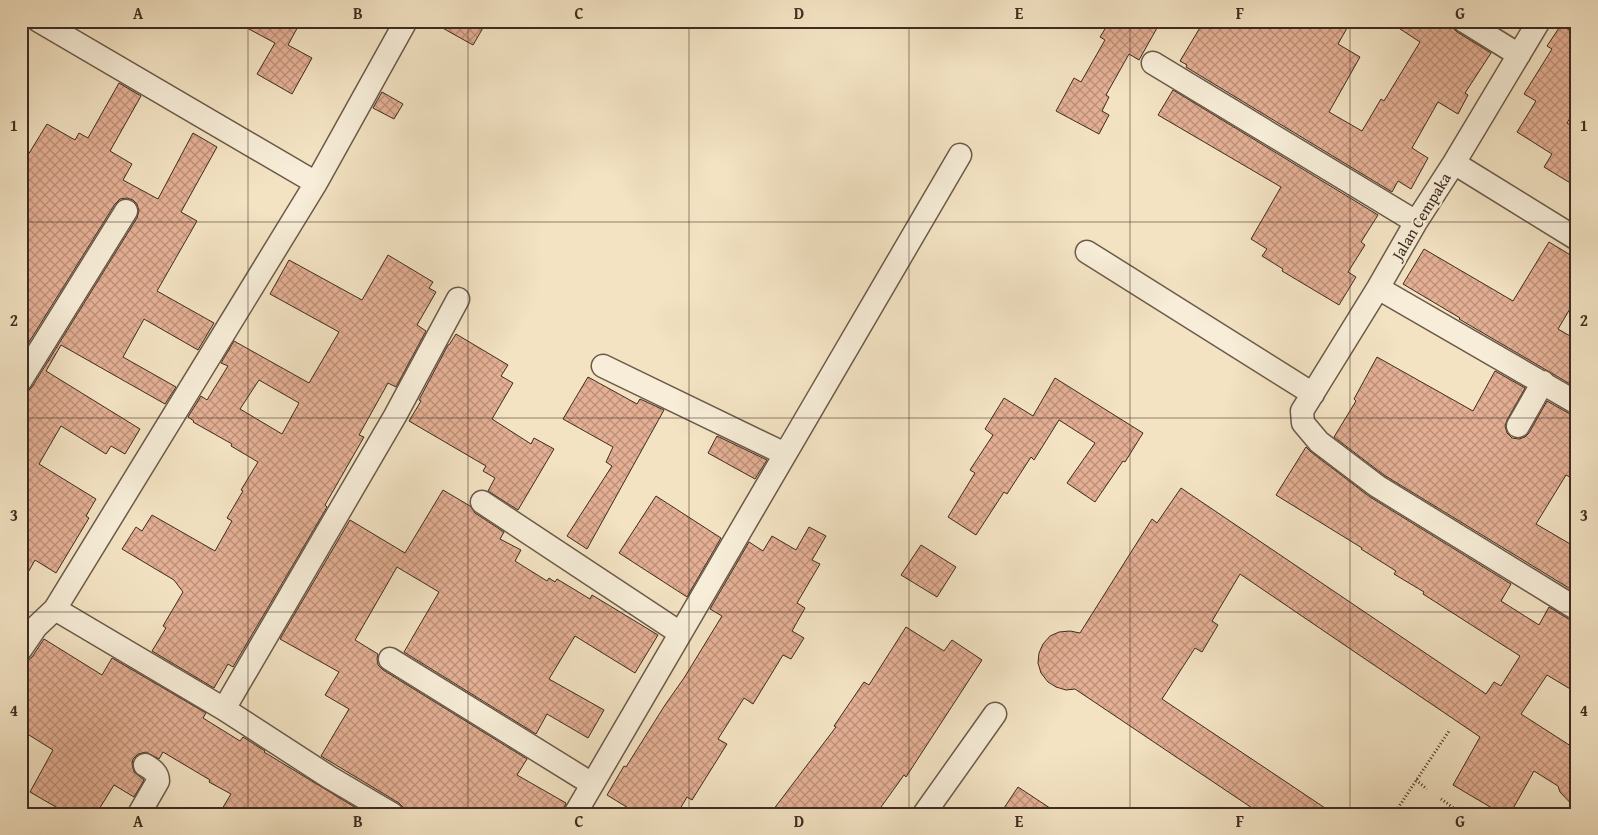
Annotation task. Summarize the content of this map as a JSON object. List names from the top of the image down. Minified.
{"streets":{"street":["Jalan Cempaka"]},"grid":{"columns":["A","B","C","D","E","F","G"],"rows":["1","2","3","4"]}}
